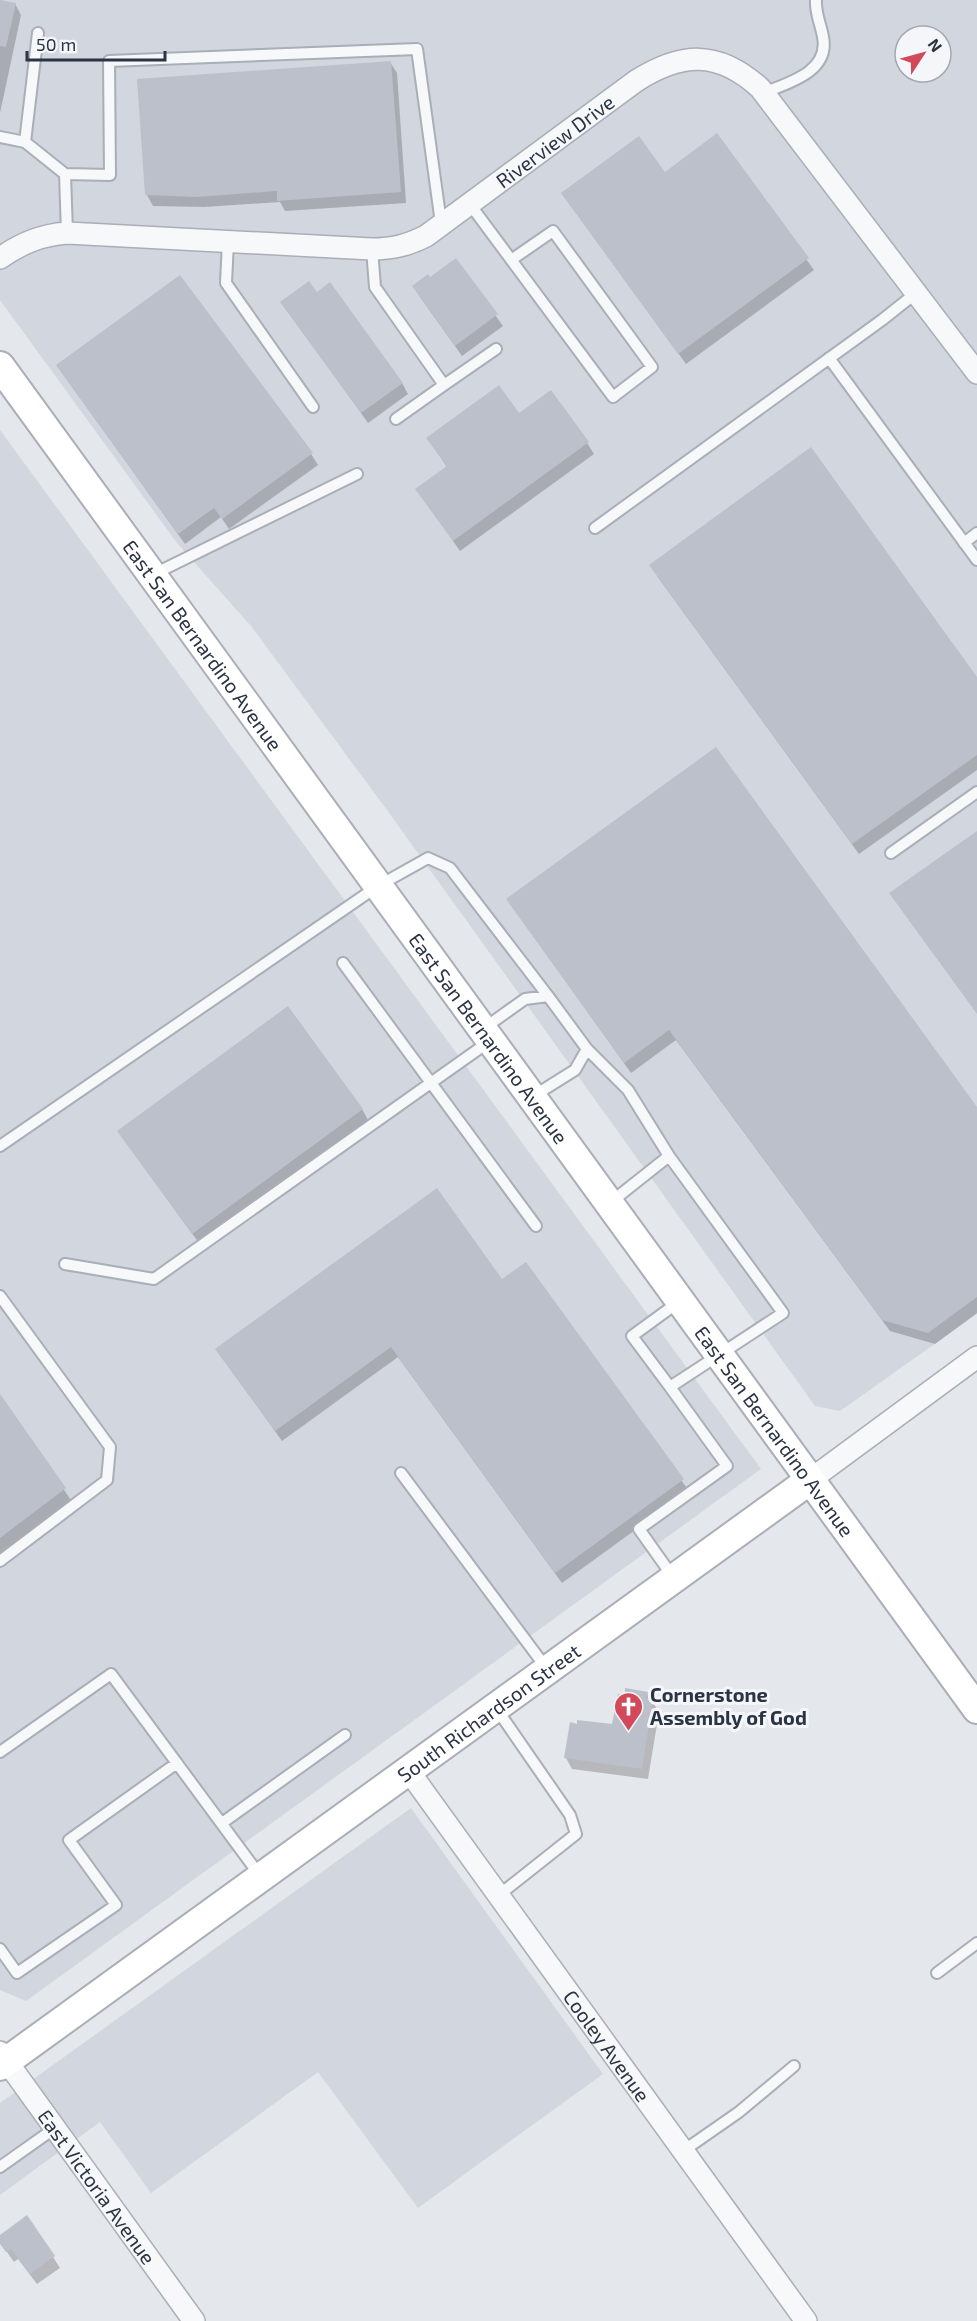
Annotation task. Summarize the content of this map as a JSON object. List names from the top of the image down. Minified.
{"streets":{"main road":["East San Bernardino Avenue","South Richardson Street"],"street":["Riverview Drive","Cooley Avenue","East Victoria Avenue"]},"crossings":[["East San Bernardino Avenue","South Richardson Street"],["South Richardson Street","Cooley Avenue"],["South Richardson Street","East Victoria Avenue"]],"places":{"church":["Cornerstone Assembly of God"]},"scale_bar":"50 m","north":"top right"}
